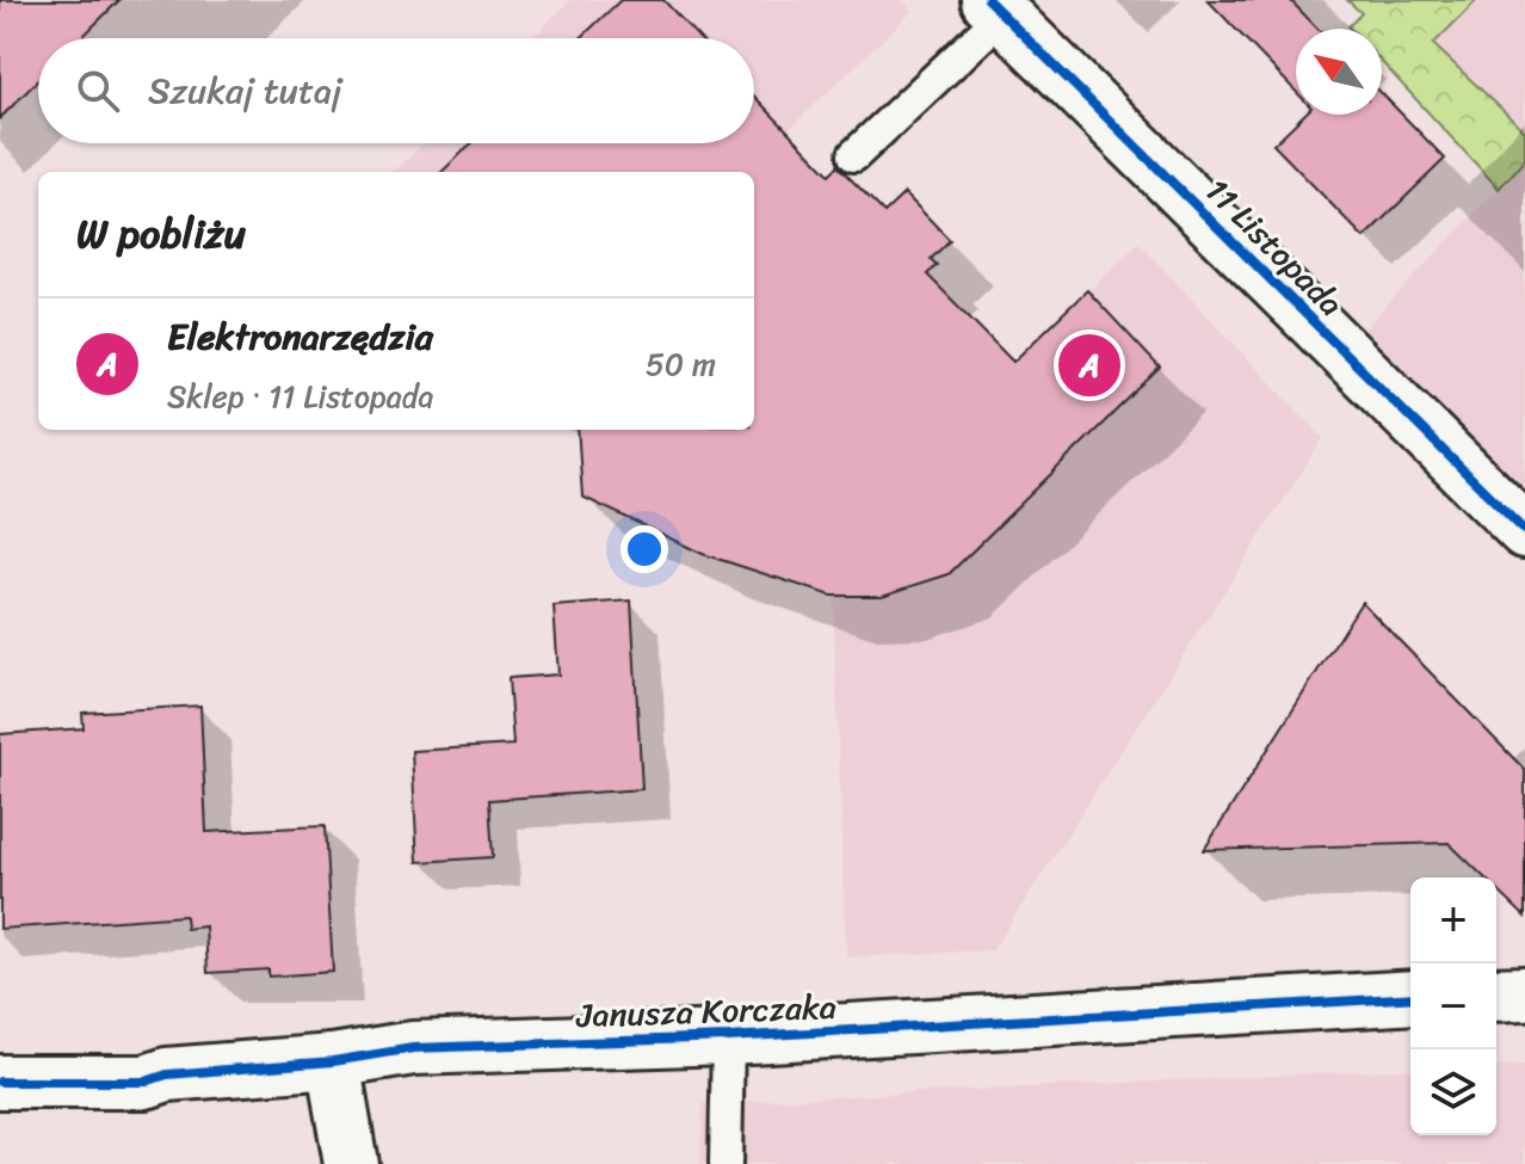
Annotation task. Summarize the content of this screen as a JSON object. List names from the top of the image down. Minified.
{"streets":{"street":["11 Listopada","Janusza Korczaka"]},"north":"top left","page":{"search":"Szukaj tutaj","heading":"W pobliżu","list":[{"mark":"A","name":"Elektronarzędzia","note":"Sklep · 11 Listopada","value":"50 m"}],"pins":"A","map_buttons":["+","−"]}}
